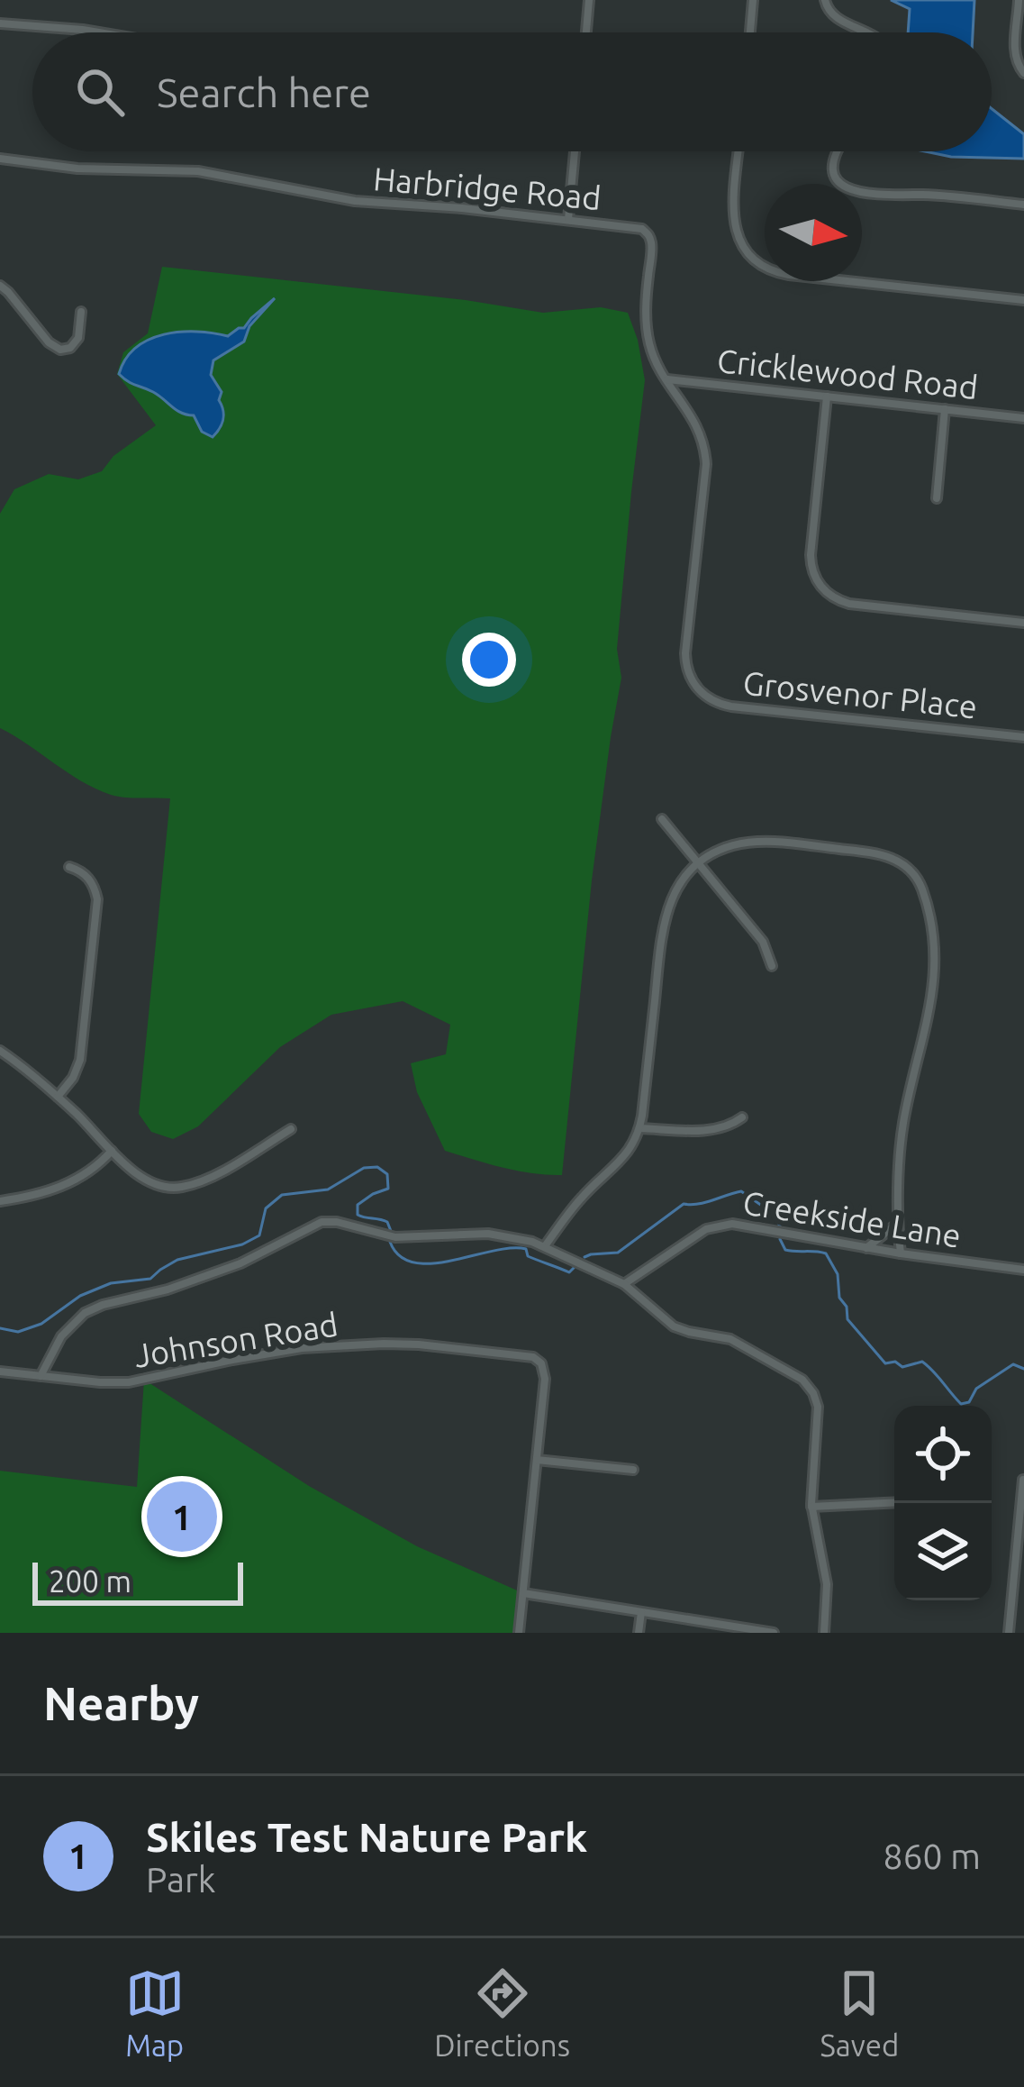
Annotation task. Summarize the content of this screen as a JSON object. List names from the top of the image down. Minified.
{"streets":{"street":["Harbridge Road","Cricklewood Road","Grosvenor Place","Creekside Lane","Johnson Road"]},"crossings":[["Harbridge Road","Cricklewood Road"],["Harbridge Road","Grosvenor Place"],["Cricklewood Road","Grosvenor Place"]],"scale_bar":"200 m","north":"right","page":{"search":"Search here","pins":"1","scale":"200 m","heading":"Nearby","list":[{"mark":"1","name":"Skiles Test Nature Park","note":"Park","value":"860 m"}],"nav":["Map","Directions","Saved"]}}
